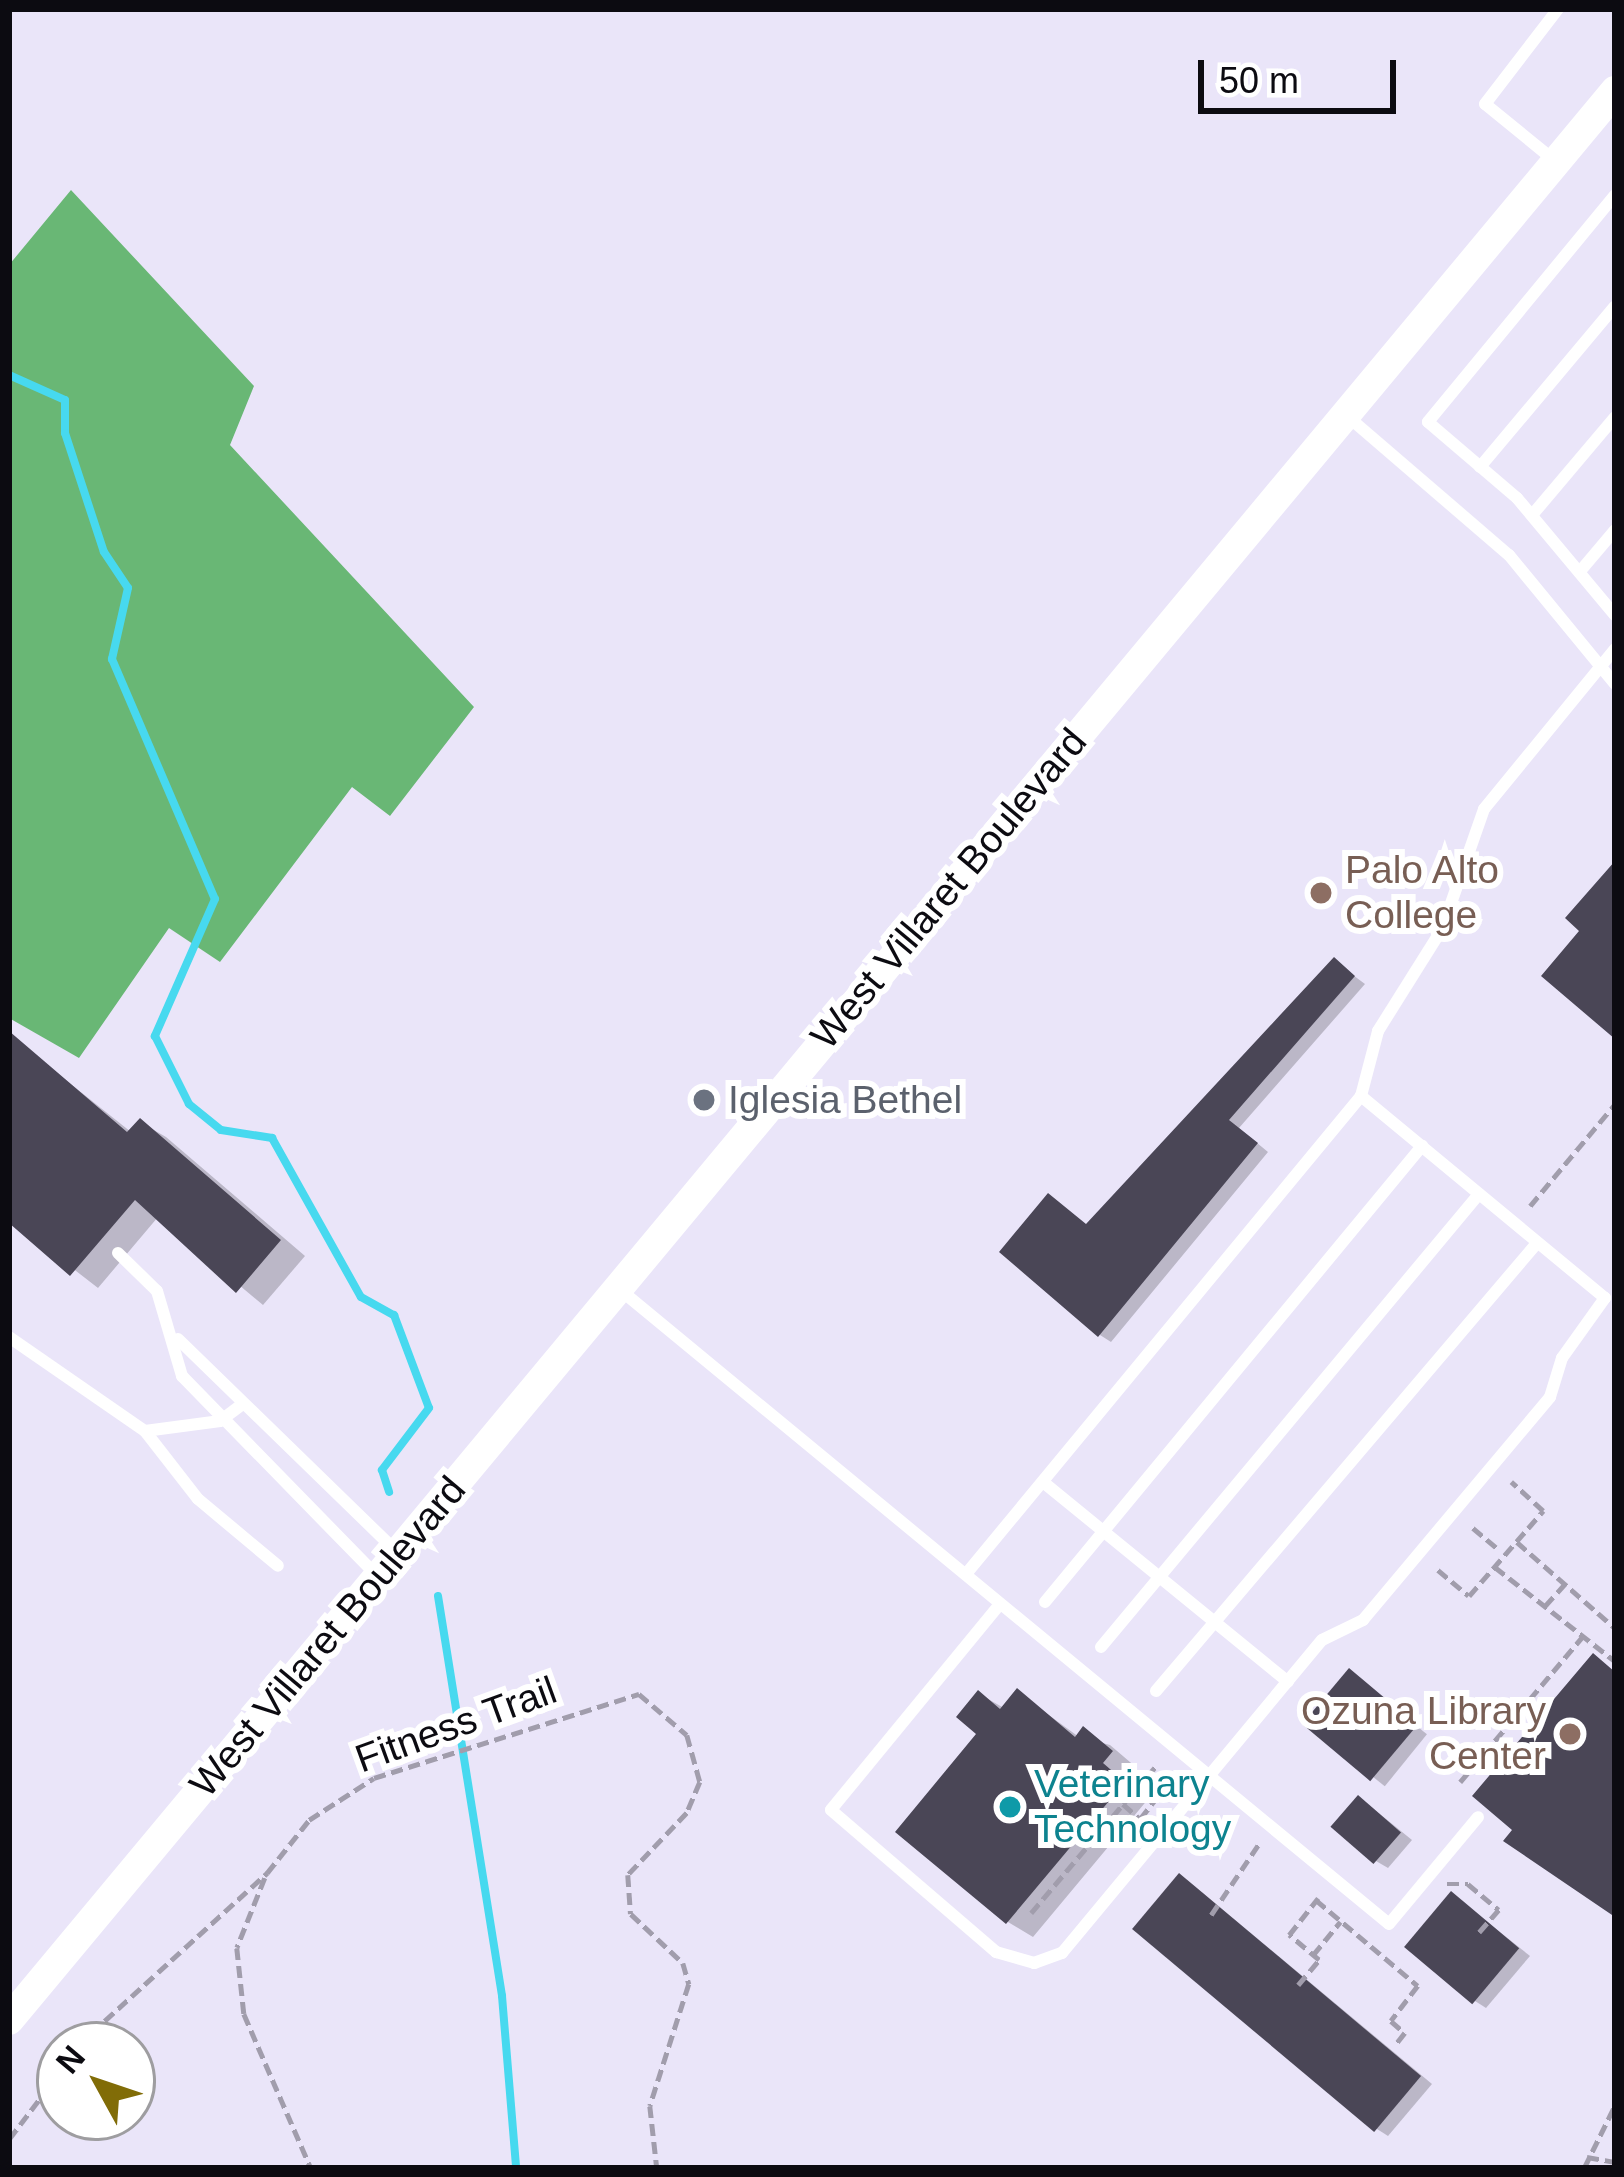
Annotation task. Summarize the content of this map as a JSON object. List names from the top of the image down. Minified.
{"streets":{"street":["West Villaret Boulevard"],"path":["Fitness Trail"]},"places":["Palo Alto College","Iglesia Bethel","Ozuna Library Center","Veterinary Technology"],"scale_bar":"50 m","north":"top left"}
